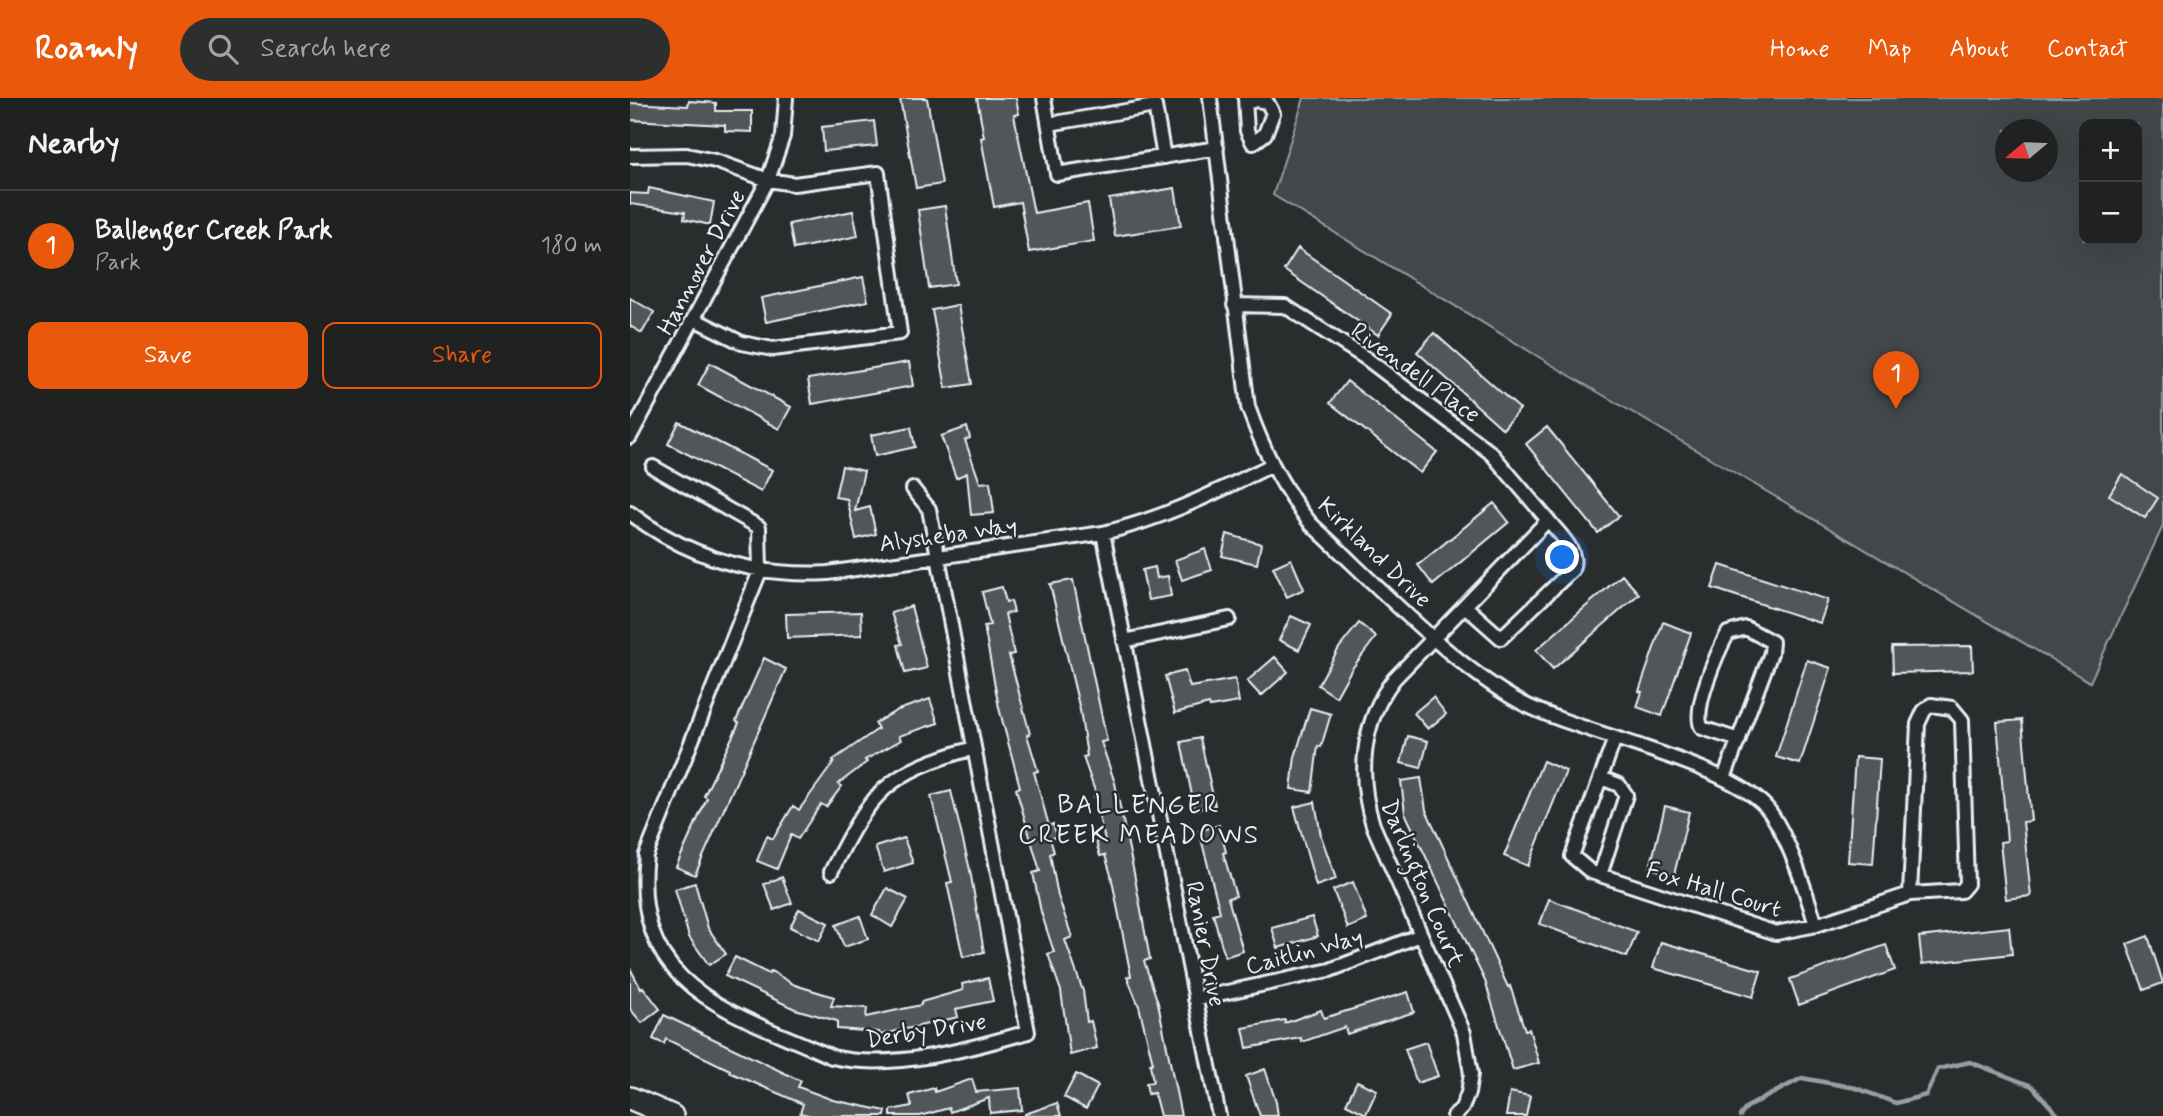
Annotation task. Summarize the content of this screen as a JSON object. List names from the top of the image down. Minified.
{"streets":{"street":["Hannover Drive","Rivendell Place","Alysheba Way","Kirkland Drive","Darlington Court","Fox Hall Court","Ranier Drive","Caitlin Way","Derby Drive"]},"crossings":[["Rivendell Place","Kirkland Drive"],["Alysheba Way","Kirkland Drive"],["Alysheba Way","Ranier Drive"],["Alysheba Way","Derby Drive"],["Kirkland Drive","Darlington Court"],["Kirkland Drive","Fox Hall Court"],["Darlington Court","Caitlin Way"],["Ranier Drive","Caitlin Way"]],"districts":["BALLENGER CREEK MEADOWS"],"north":"left","page":{"header":"Roamly","search":"Search here","nav":["Home","Map","About","Contact"],"heading":"Nearby","map_buttons":["+","−"],"list":[{"mark":"1","name":"Ballenger Creek Park","note":"Park","value":"180 m"}],"buttons":["Save","Share"],"pins":"1"}}
